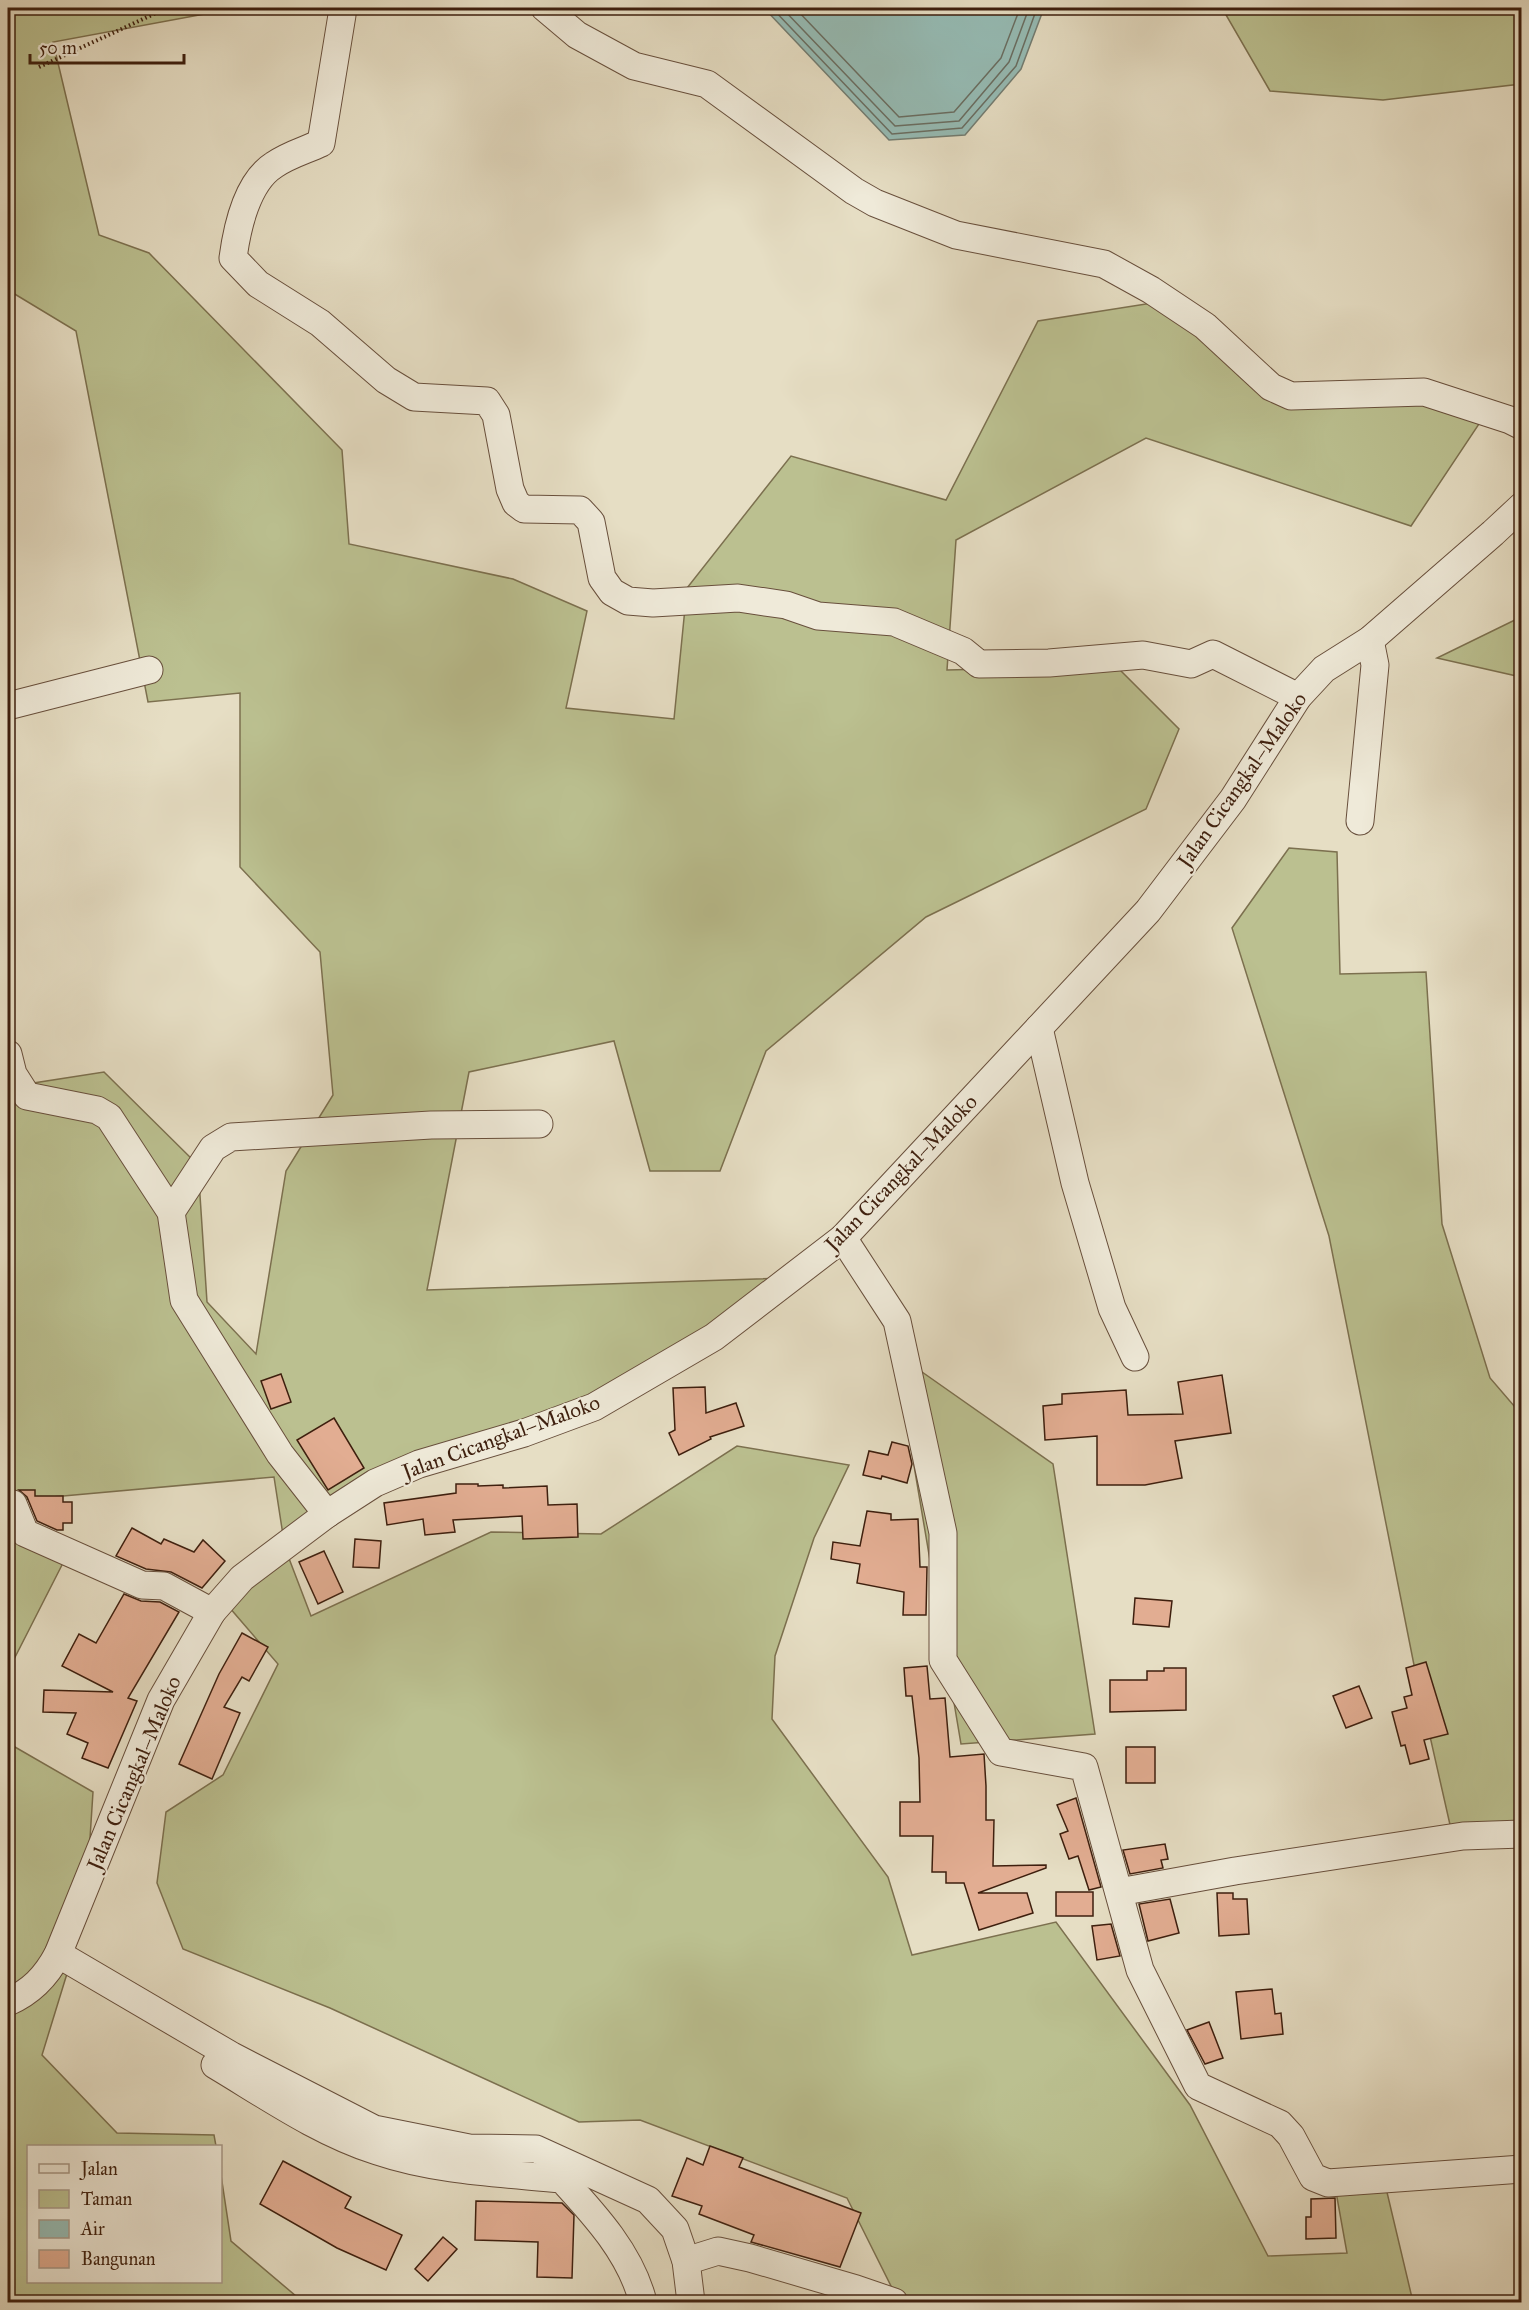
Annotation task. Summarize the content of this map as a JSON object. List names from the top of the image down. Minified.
{"streets":{"street":["Jalan Cicangkal–Maloko"]},"legend":["Jalan","Taman","Air","Bangunan"],"scale_bar":"50 m"}
